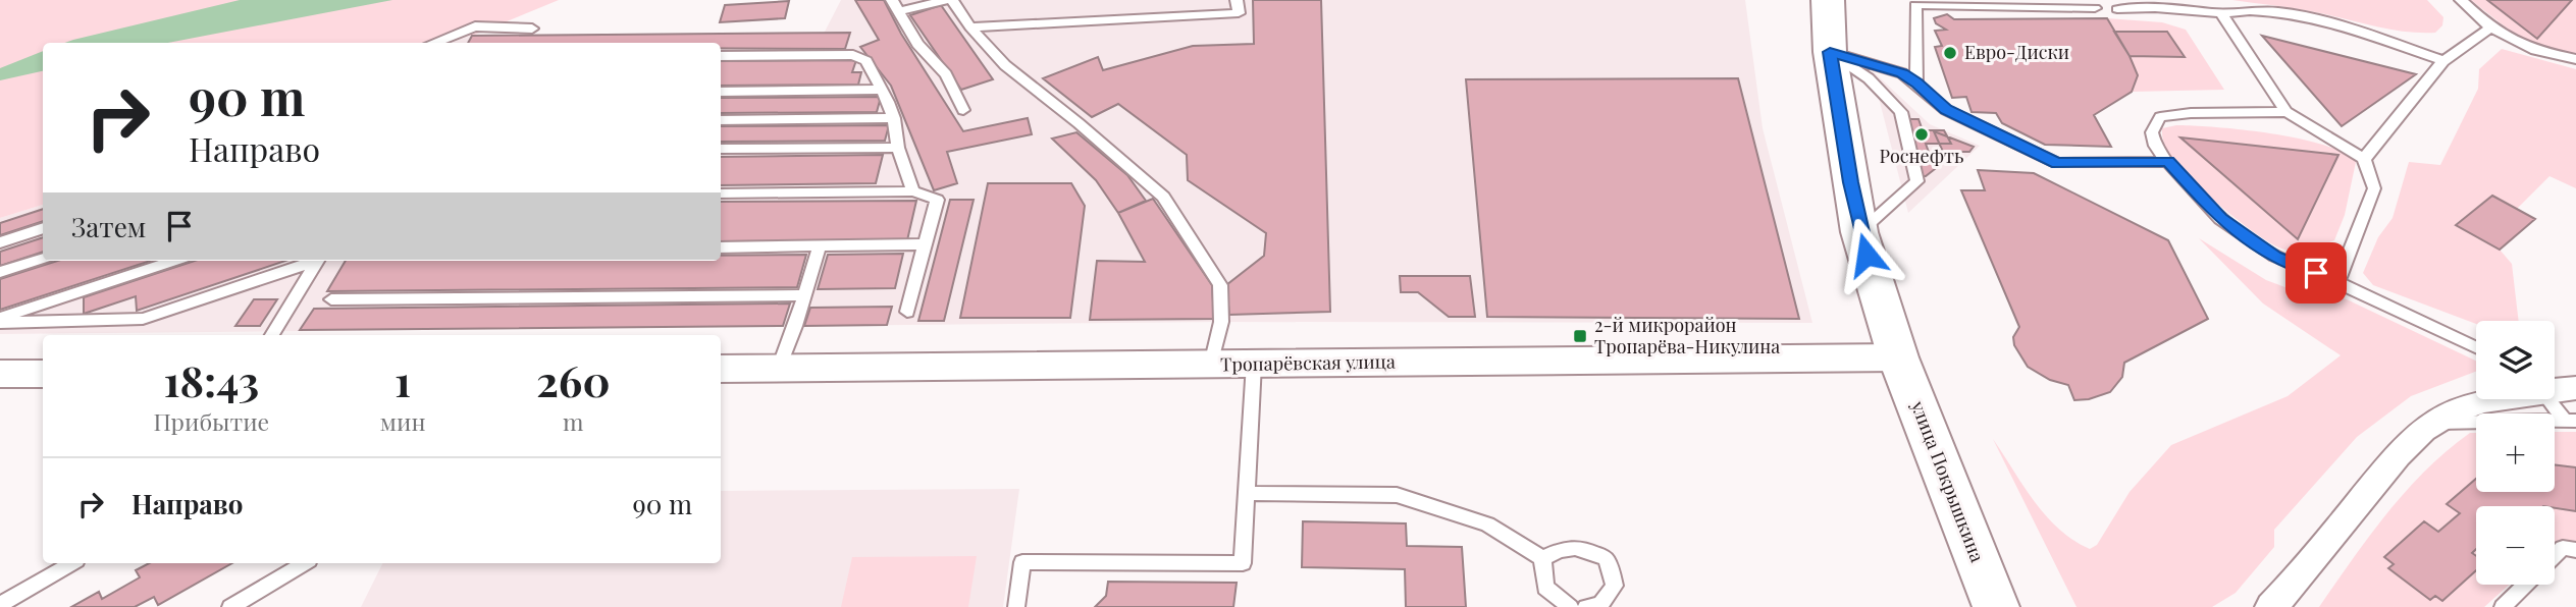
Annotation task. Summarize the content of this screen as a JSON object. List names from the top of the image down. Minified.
{"streets":{"main road":["улица Покрышкина"],"street":["Тропарёвская улица"]},"crossings":[["Тропарёвская улица","улица Покрышкина"]],"places":{"other":["Евро-Диски","Роснефть"],"transit":["2-й микрорайон Тропарёва-Никулина"]},"page":{"turn":["90 m","Направо"],"then":"Затем","map_buttons":["+","−"],"eta":["18:43","Прибытие","1","мин","260","m"],"list":[{"name":"Направо","value":"90 m"}]}}
